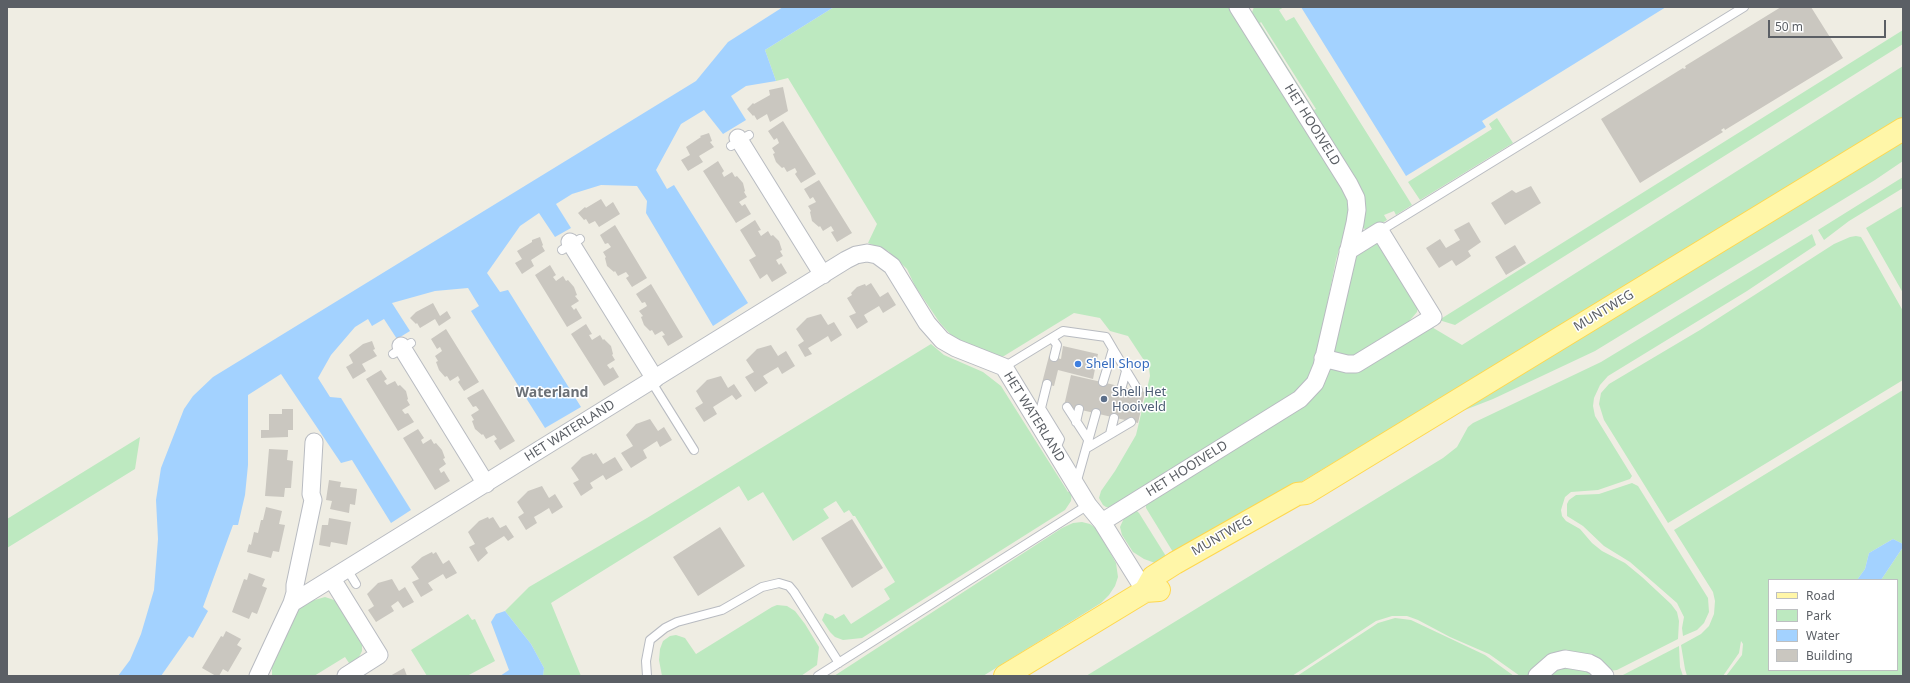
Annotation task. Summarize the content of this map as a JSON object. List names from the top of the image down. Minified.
{"streets":{"main road":["MUNTWEG"],"street":["HET HOOIVELD","HET WATERLAND"]},"crossings":[["HET HOOIVELD","HET WATERLAND"]],"districts":["Waterland"],"places":["Shell Shop","Shell Het Hooiveld"],"legend":["Road","Park","Water","Building"],"scale_bar":"50 m"}
